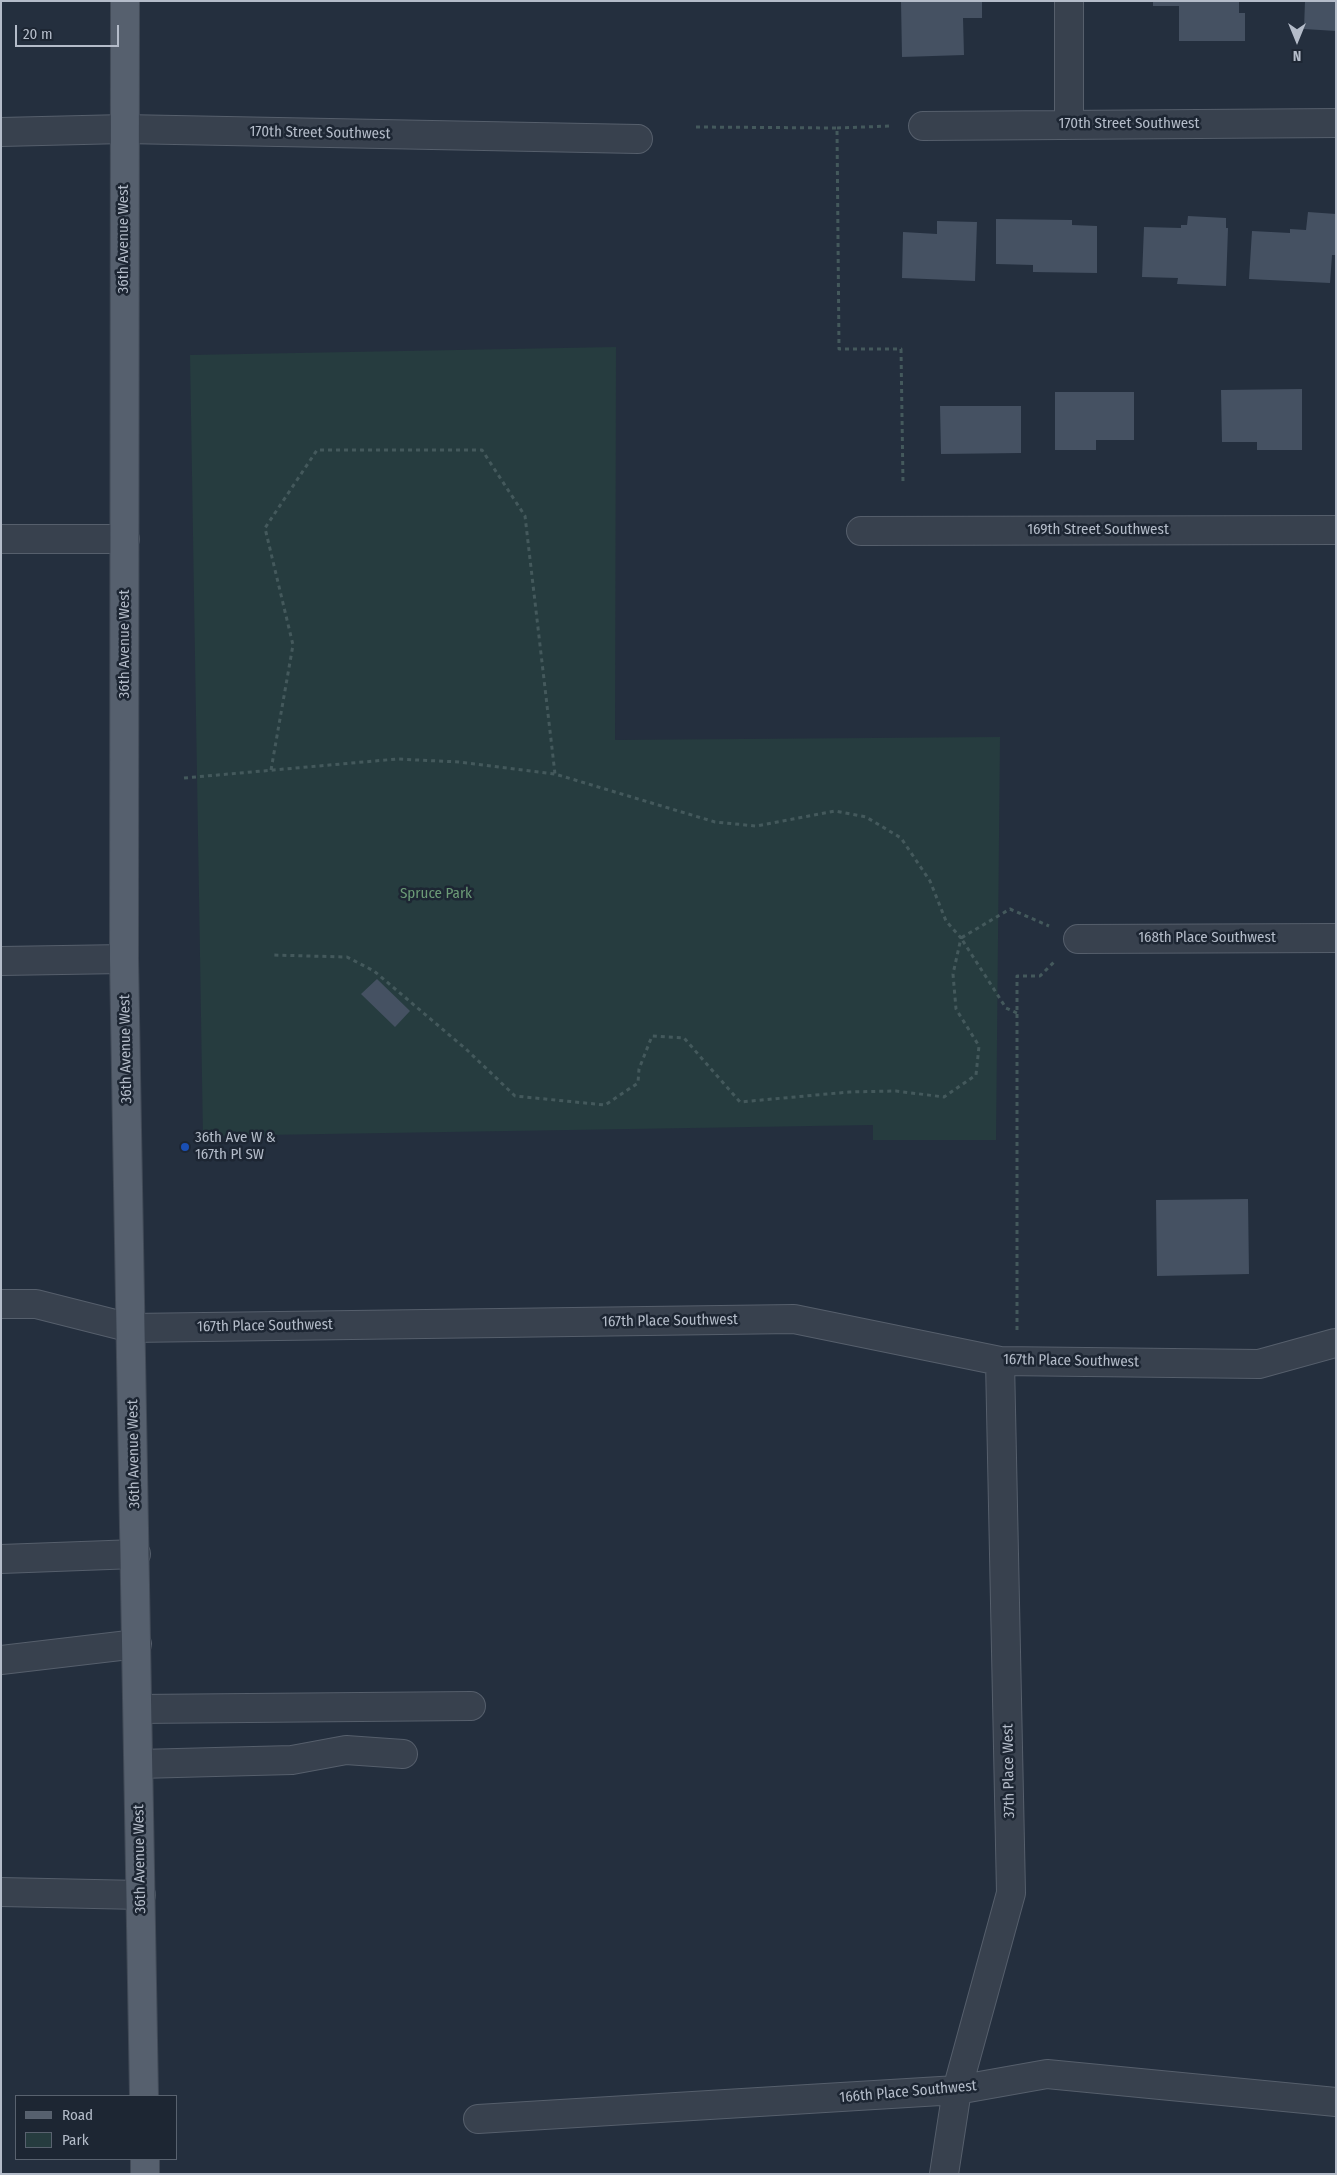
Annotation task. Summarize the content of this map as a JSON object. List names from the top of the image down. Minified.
{"streets":{"main road":["36th Avenue West"],"street":["170th Street Southwest","169th Street Southwest","168th Place Southwest","167th Place Southwest","37th Place West","166th Place Southwest"]},"crossings":[["170th Street Southwest","36th Avenue West"],["36th Avenue West","167th Place Southwest"],["167th Place Southwest","37th Place West"],["37th Place West","166th Place Southwest"]],"parks":["Spruce Park"],"places":["36th Ave W & 167th Pl SW"],"legend":["Road","Park"],"scale_bar":"20 m","north":"bottom"}
